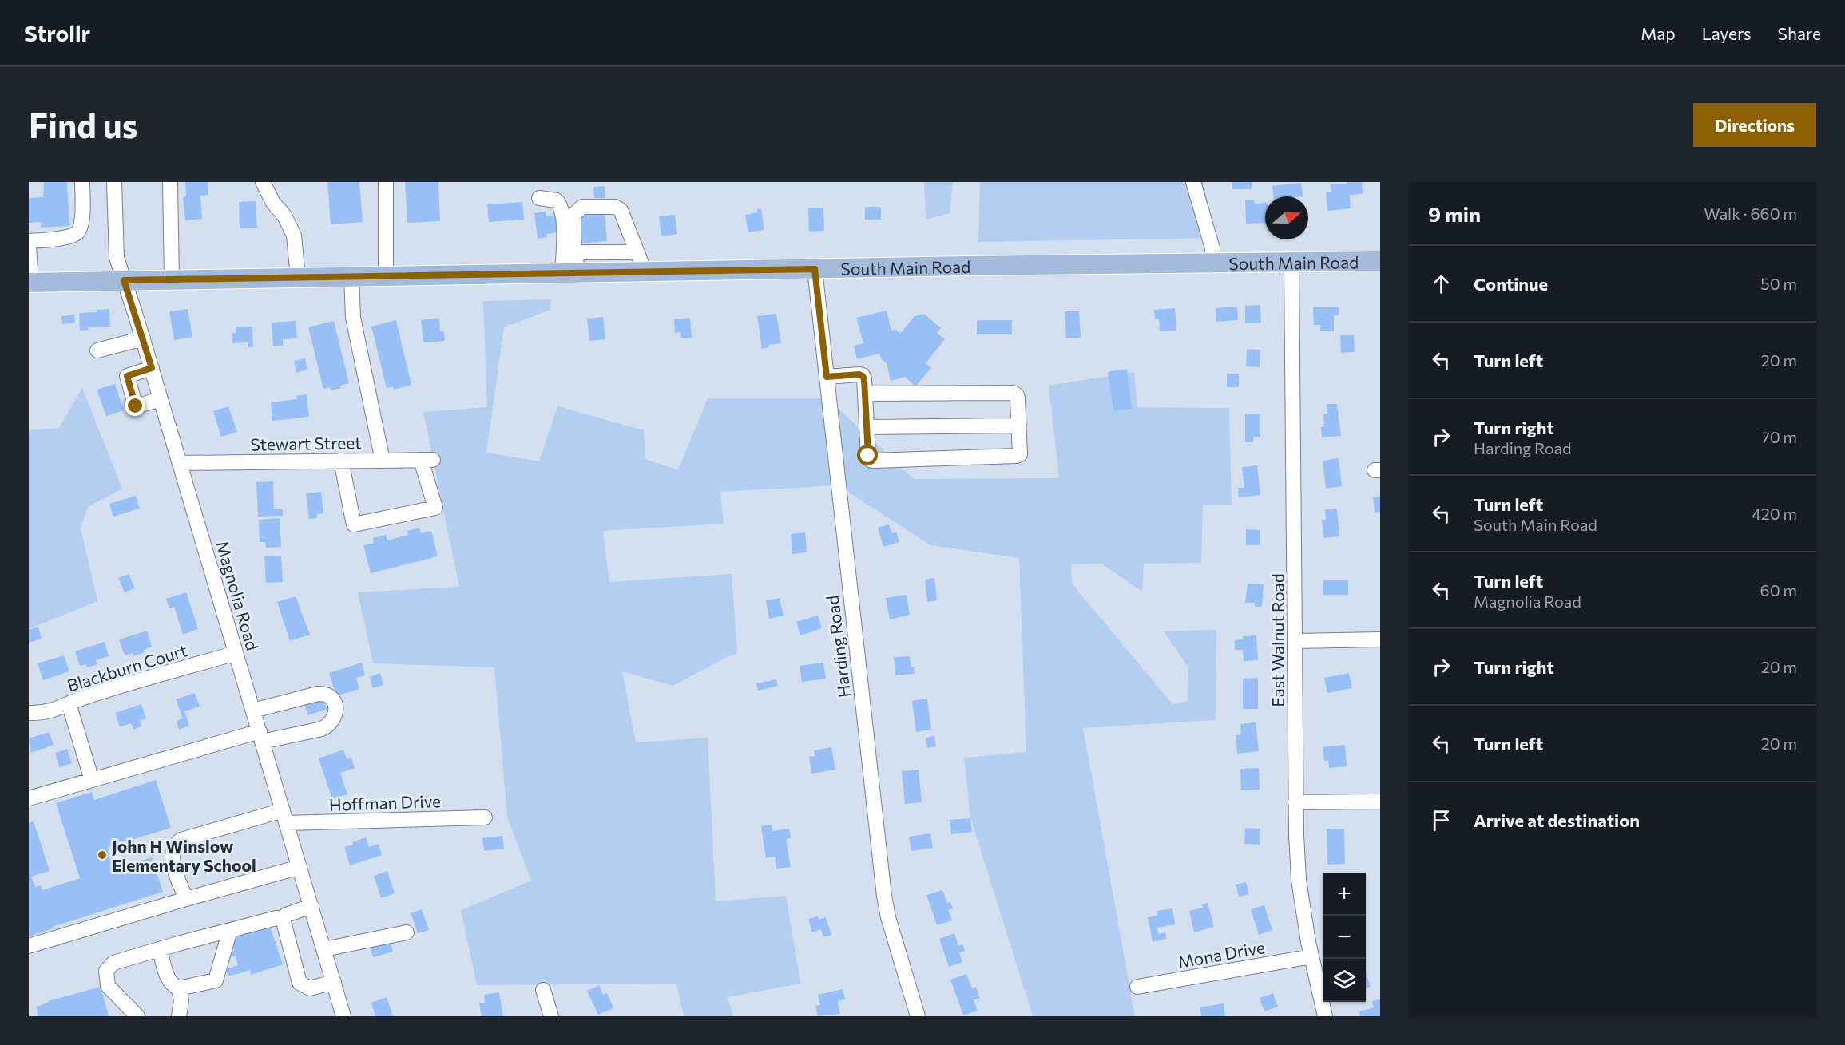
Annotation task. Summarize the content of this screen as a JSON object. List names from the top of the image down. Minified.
{"streets":{"main road":["South Main Road"],"street":["Stewart Street","Magnolia Road","East Walnut Road","Harding Road","Blackburn Court","Hoffman Drive","Mona Drive"]},"crossings":[["South Main Road","Magnolia Road"],["South Main Road","East Walnut Road"],["South Main Road","Harding Road"],["Stewart Street","Magnolia Road"],["Magnolia Road","Blackburn Court"],["Magnolia Road","Hoffman Drive"],["East Walnut Road","Mona Drive"]],"places":["John H Winslow Elementary School"],"north":"right","page":{"header":"Strollr","nav":["Map","Layers","Share"],"buttons":"Directions","title":"Find us","heading":["9 min","Walk · 660 m"],"list":[["Continue","50 m"],["Turn left","20 m"],["Turn right","Harding Road","70 m"],["Turn left","South Main Road","420 m"],["Turn left","Magnolia Road","60 m"],["Turn right","20 m"],["Turn left","20 m"],"Arrive at destination"],"map_buttons":["+","−"]}}
